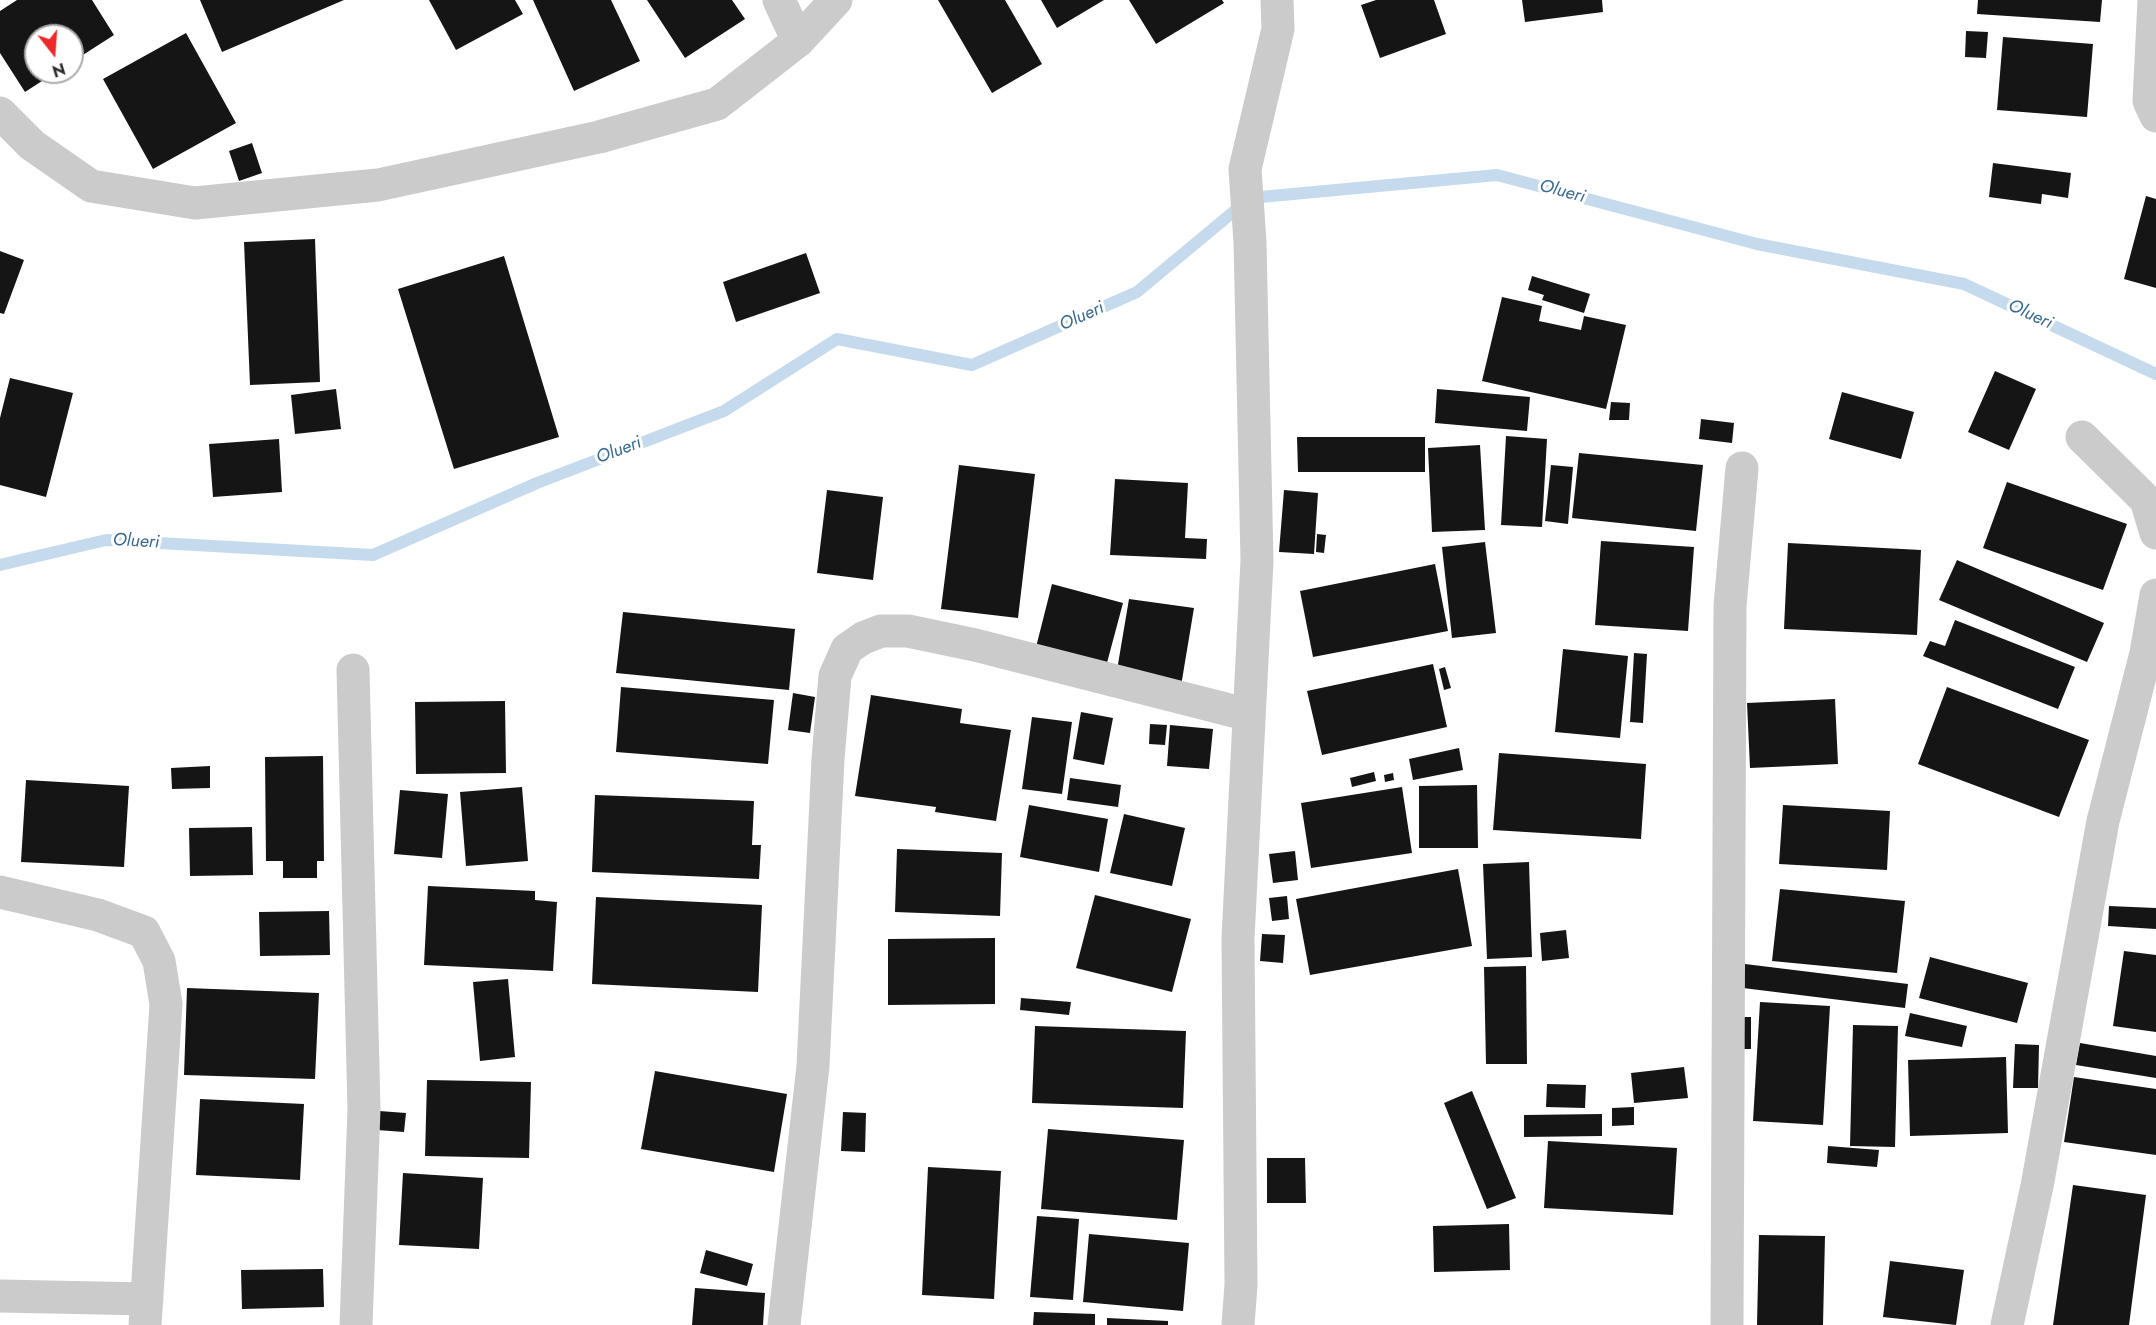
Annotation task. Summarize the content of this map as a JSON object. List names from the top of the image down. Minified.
{"water":["Olueri"],"north":"bottom"}
